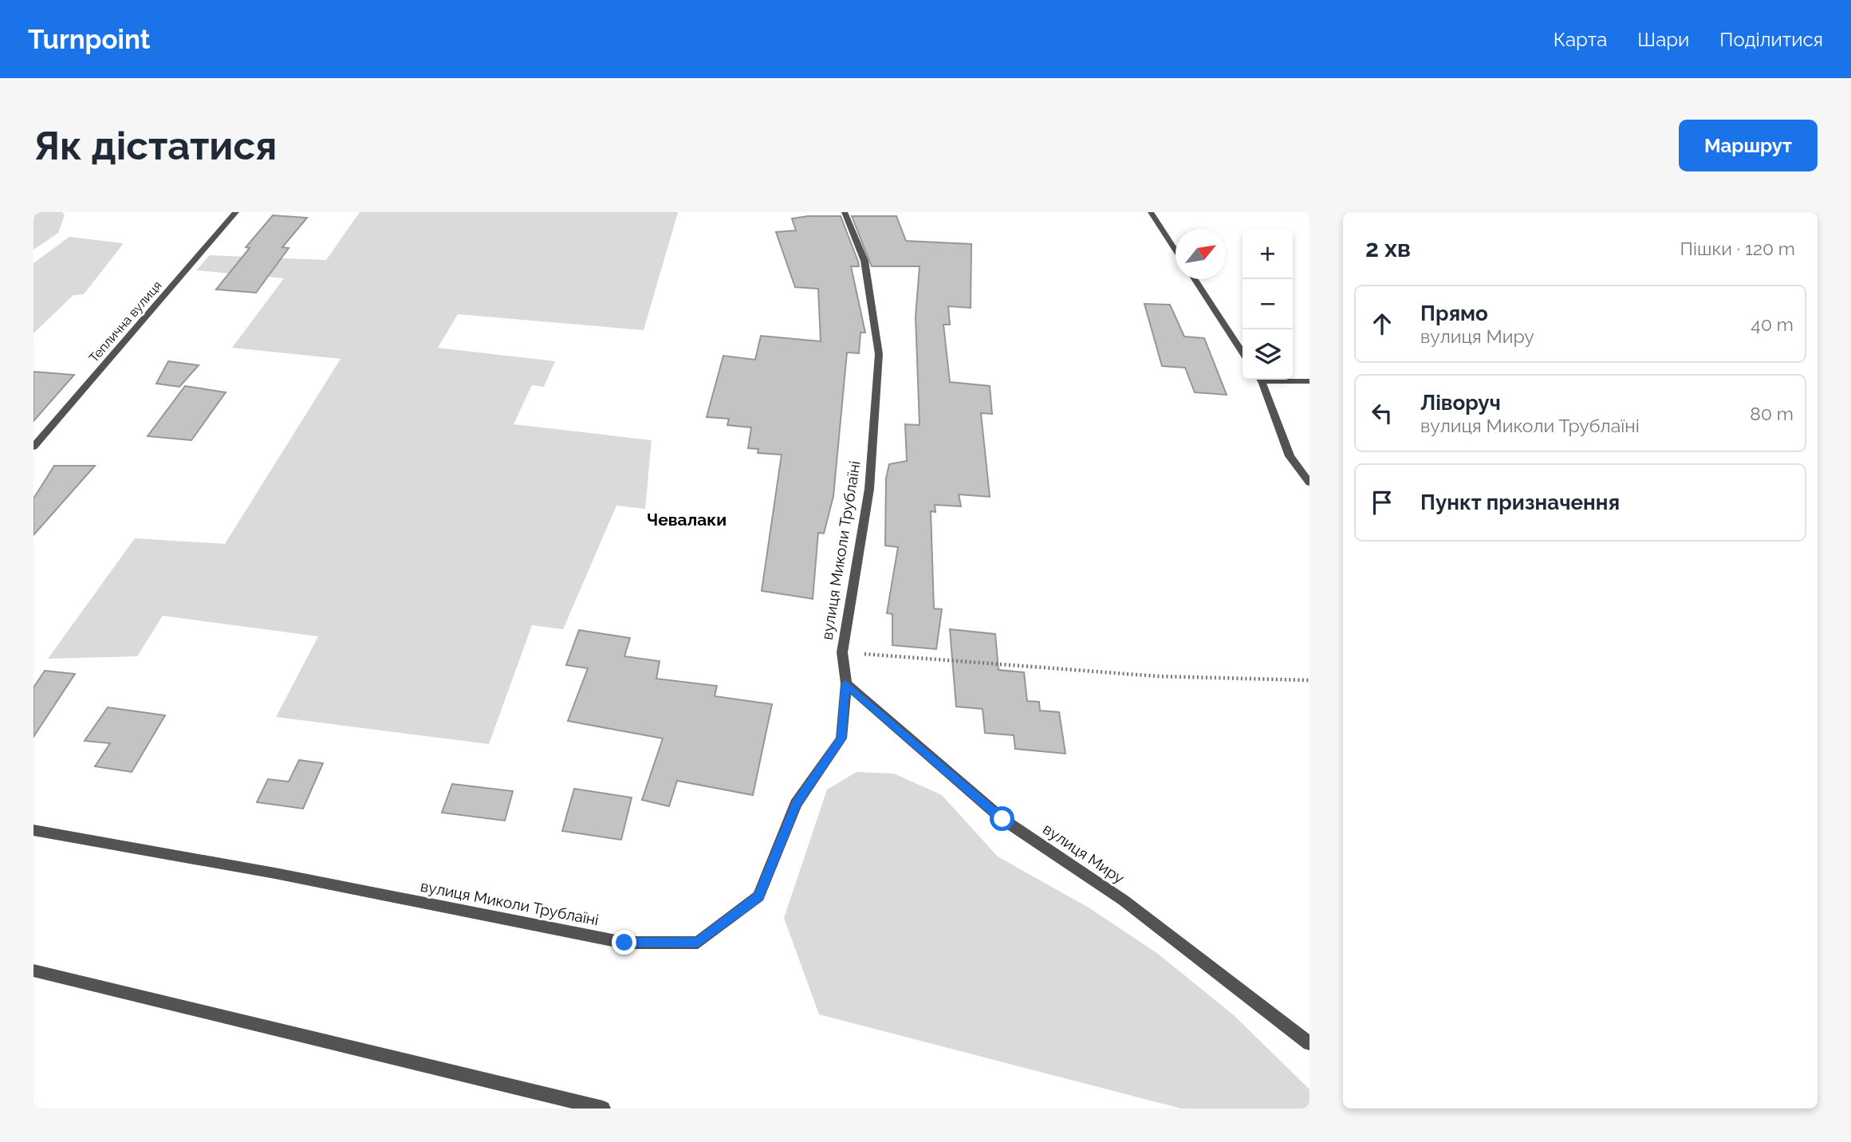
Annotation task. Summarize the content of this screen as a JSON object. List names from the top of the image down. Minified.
{"streets":{"street":["Теплична вулиця","вулиця Миколи Трублаїні","вулиця Миру"]},"crossings":[["вулиця Миколи Трублаїні","вулиця Миру"]],"districts":["Чевалаки"],"north":"top right","page":{"header":"Turnpoint","nav":["Карта","Шари","Поділитися"],"buttons":"Маршрут","title":"Як дістатися","heading":["2 хв","Пішки · 120 m"],"map_buttons":["+","−"],"list":[["Прямо","вулиця Миру","40 m"],["Ліворуч","вулиця Миколи Трублаїні","80 m"],"Пункт призначення"]}}
